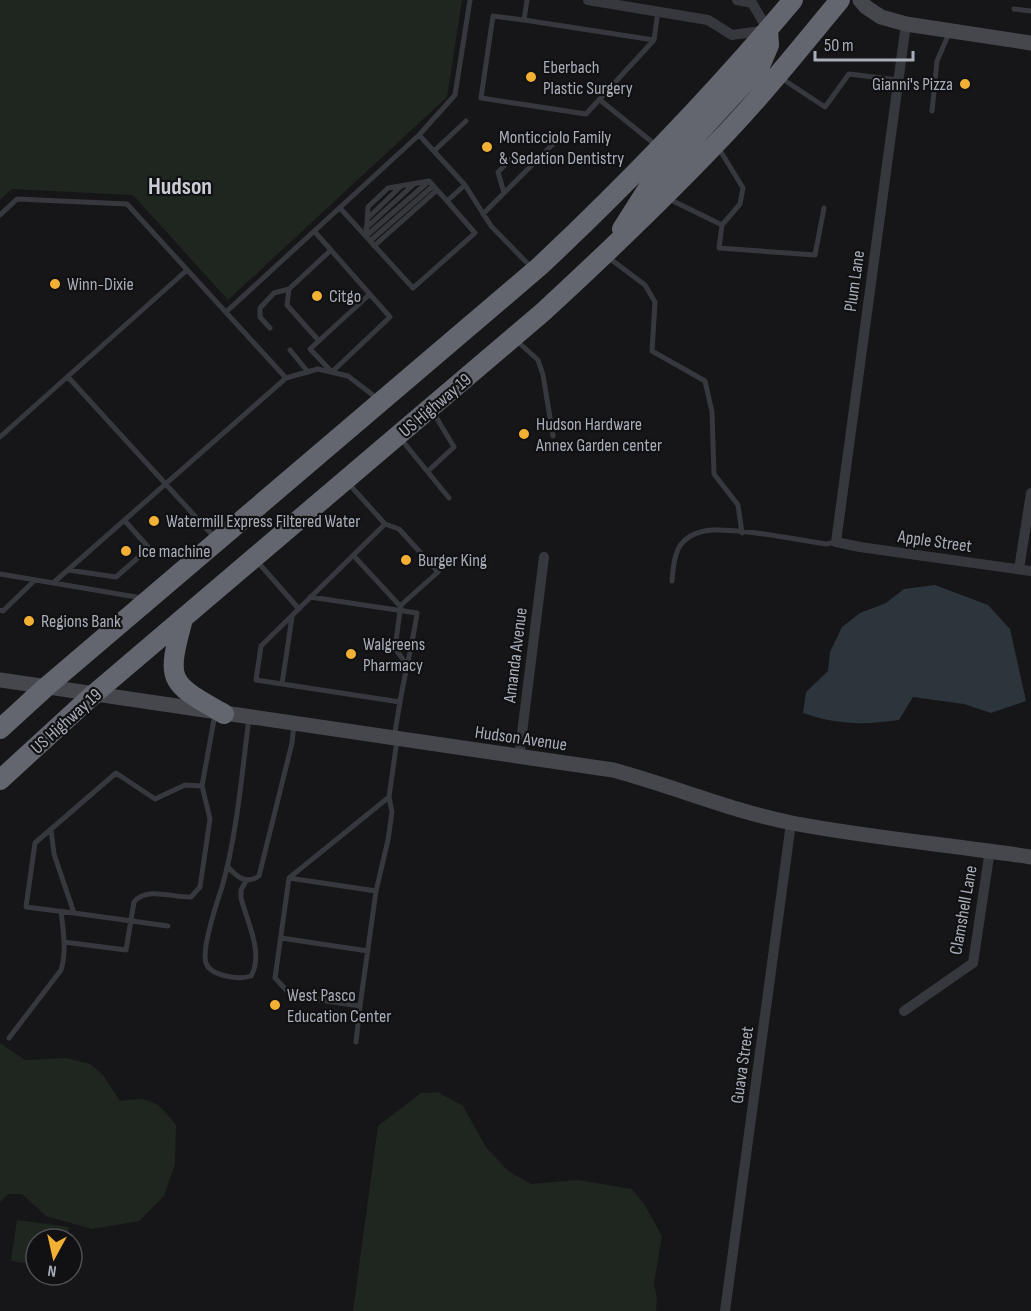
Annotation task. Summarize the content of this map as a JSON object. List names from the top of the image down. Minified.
{"streets":{"highway":["US Highway 19"],"street":["Plum Lane","Apple Street","Amanda Avenue","Hudson Avenue","Clamshell Lane","Guava Street"]},"crossings":[["Plum Lane","Apple Street"],["US Highway 19","Hudson Avenue"],["Amanda Avenue","Hudson Avenue"],["Hudson Avenue","Clamshell Lane"],["Hudson Avenue","Guava Street"]],"districts":["Hudson"],"places":["Eberbach Plastic Surgery","Gianni's Pizza","Monticciolo Family & Sedation Dentistry","Winn-Dixie","Citgo","Hudson Hardware Annex Garden center","Watermill Express Filtered Water","Ice machine","Burger King","Regions Bank","Walgreens Pharmacy","West Pasco Education Center"],"scale_bar":"50 m","north":"bottom"}
